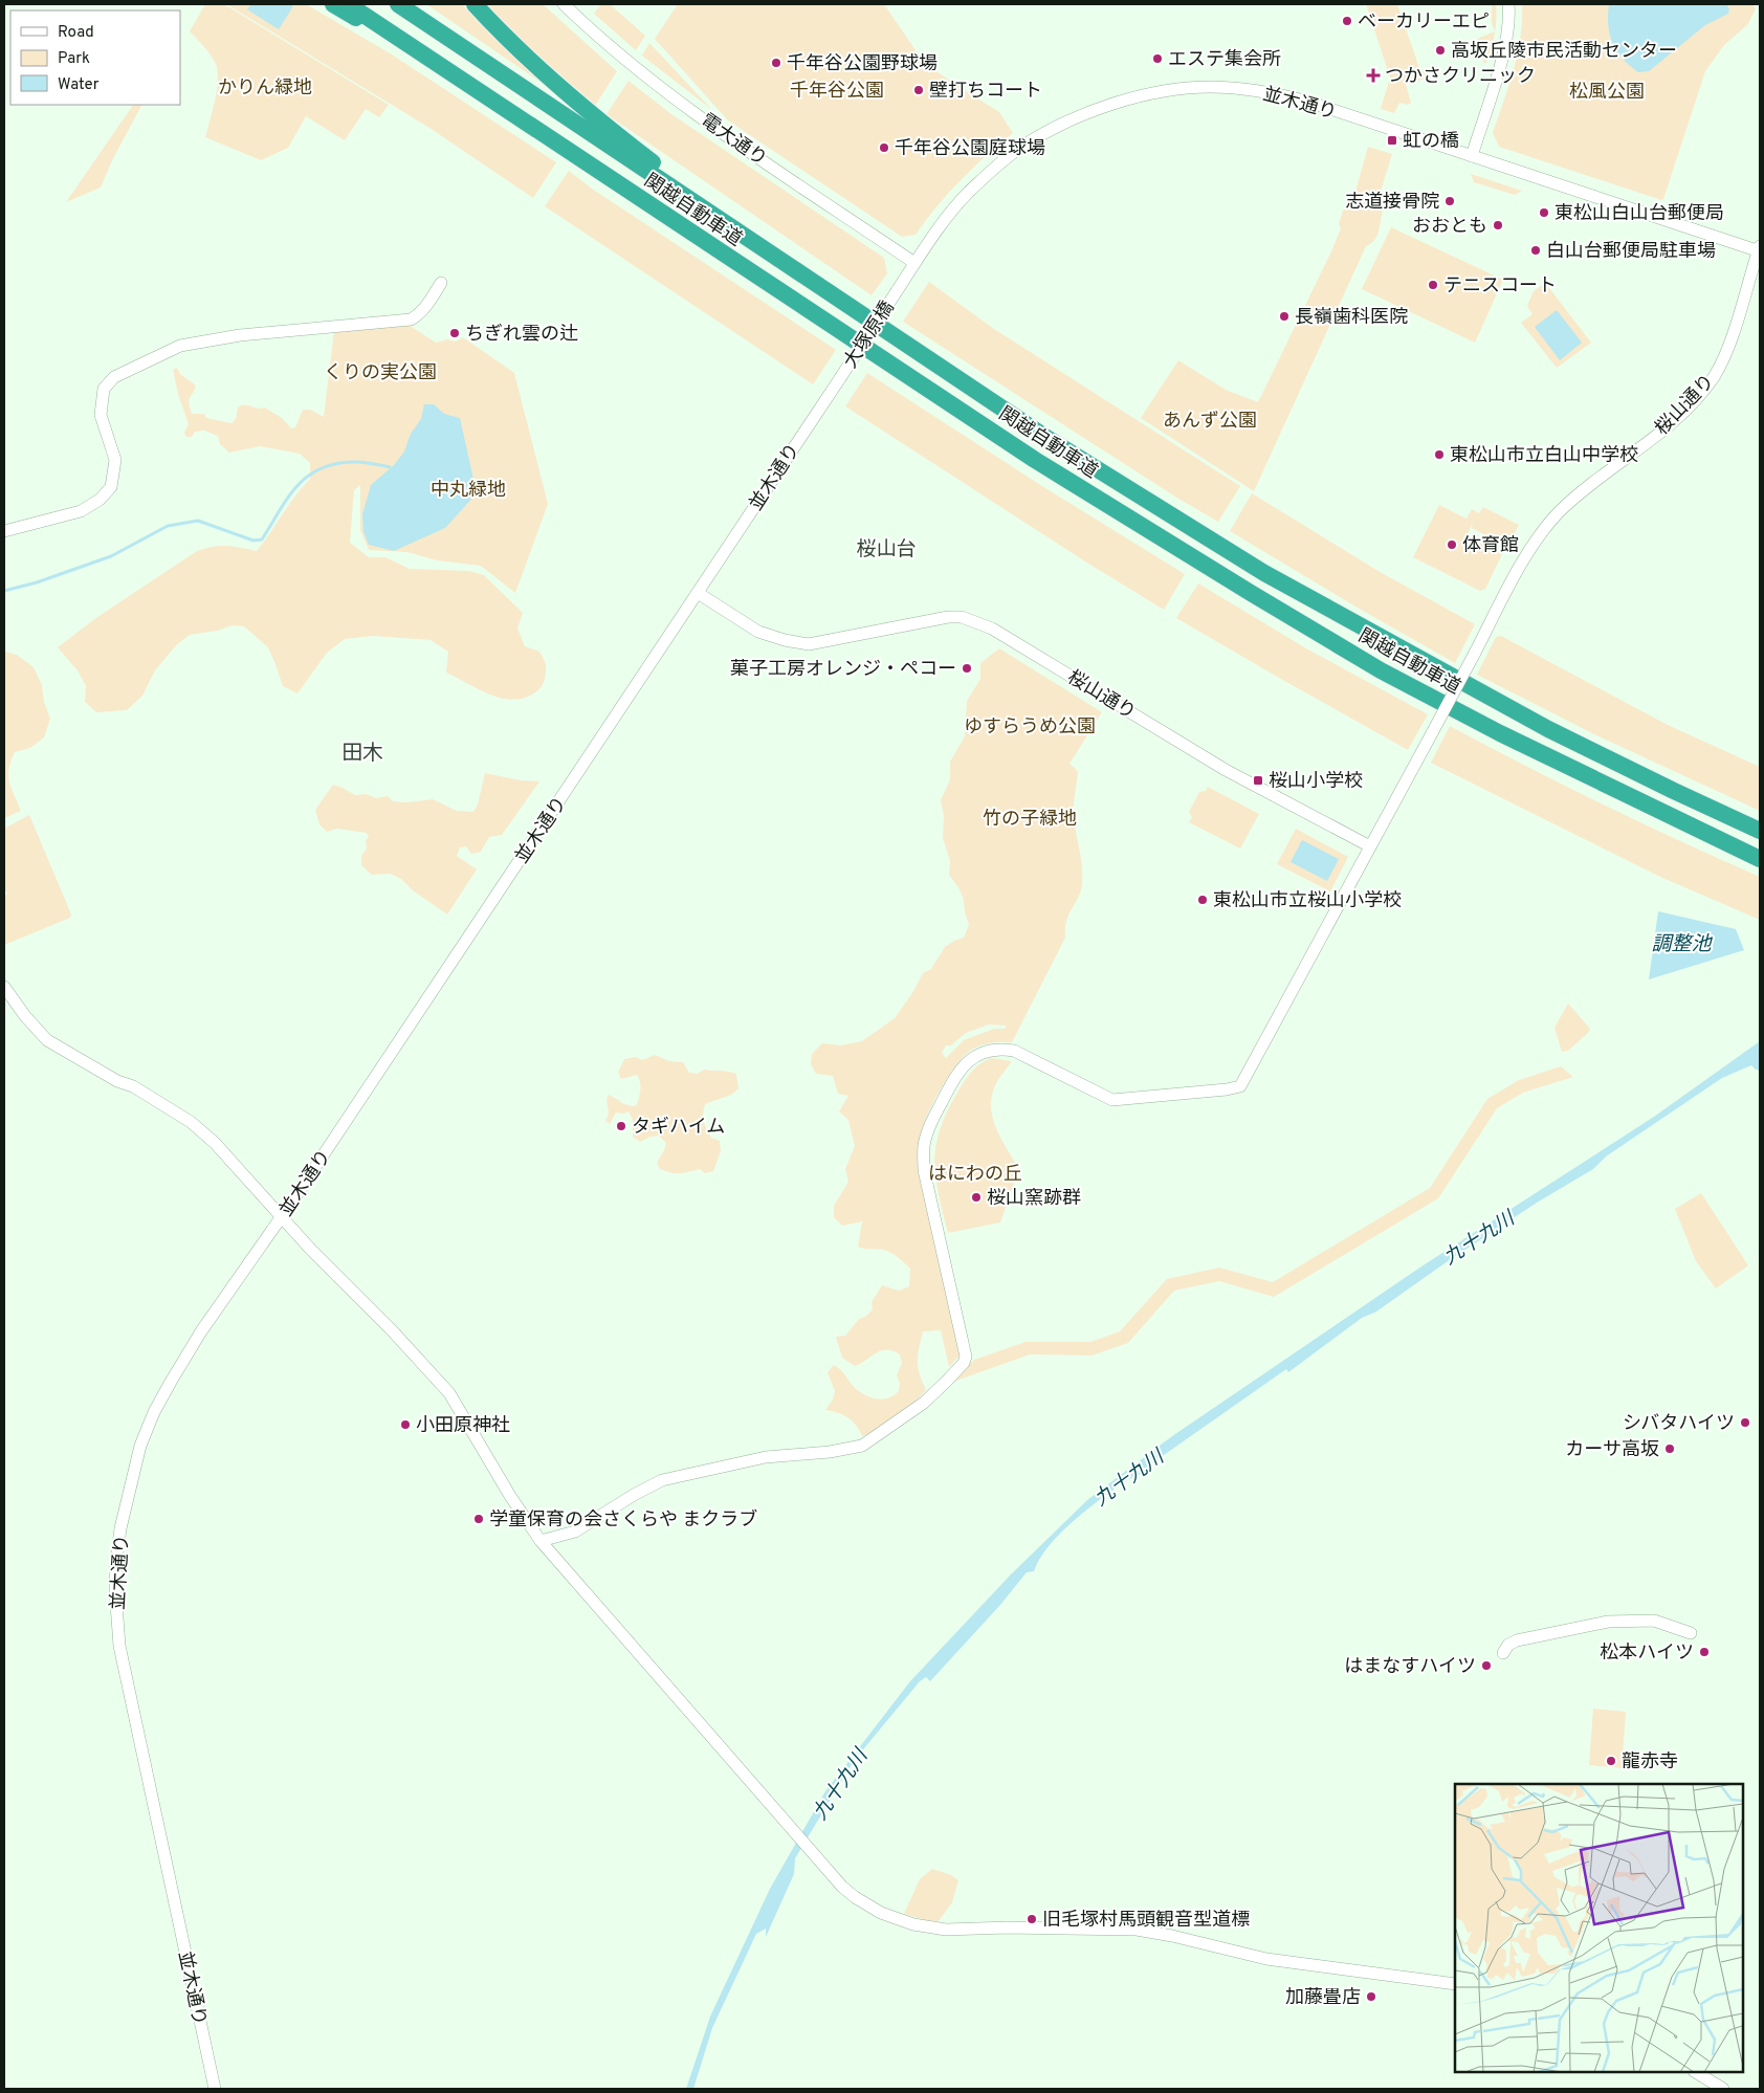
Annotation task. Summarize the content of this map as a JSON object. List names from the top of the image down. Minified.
{"streets":{"highway":["関越自動車道"],"street":["並木通り","電大通り","大塚原橋","桜山通り"]},"crossings":[["並木通り","電大通り"],["並木通り","大塚原橋"],["並木通り","桜山通り"]],"districts":["桜山台","田木"],"water":["調整池","九十九川"],"parks":["かりん緑地","千年谷公園","松風公園","くりの実公園","あんず公園","中丸緑地","ゆすらうめ公園","竹の子緑地","はにわの丘"],"places":{"other":["ベーカリーエピ","高坂丘陵市民活動センター","エステ集会所","千年谷公園野球場","壁打ちコート","千年谷公園庭球場","志道接骨院","東松山白山台郵便局","おおとも","白山台郵便局駐車場","テニスコート","長嶺歯科医院","ちぎれ雲の辻","東松山市立白山中学校","体育館","菓子工房オレンジ・ペコー","東松山市立桜山小学校","タギハイム","桜山窯跡群","シバタハイツ","小田原神社","カーサ高坂","学童保育の会さくらや まクラブ","松本ハイツ","はまなすハイツ","龍赤寺","旧毛塚村馬頭観音型道標","加藤畳店"],"health":["つかさクリニック"],"transit":["虹の橋","桜山小学校"]},"legend":["Road","Park","Water"]}
